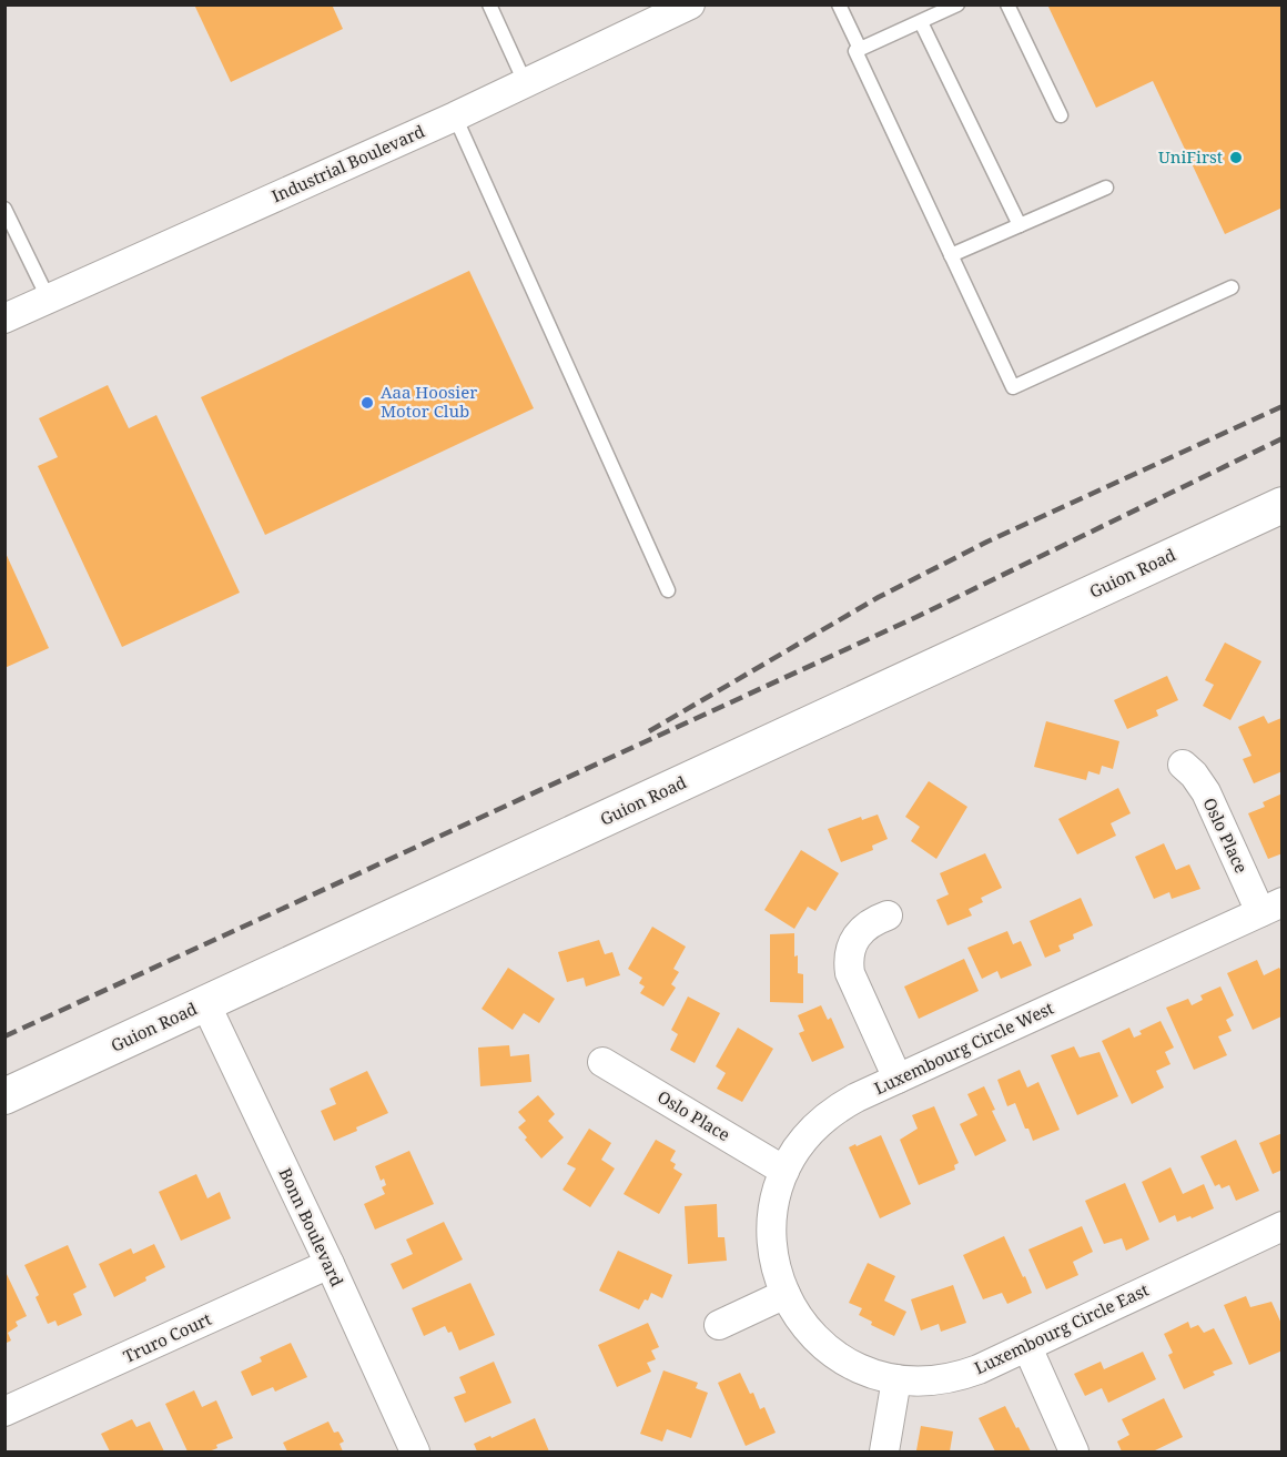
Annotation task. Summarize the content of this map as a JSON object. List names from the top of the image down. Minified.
{"streets":{"street":["Industrial Boulevard","Guion Road","Oslo Place","Luxembourg Circle West","Bonn Boulevard","Luxembourg Circle East","Truro Court"]},"crossings":[["Guion Road","Bonn Boulevard"],["Oslo Place","Luxembourg Circle West"],["Luxembourg Circle West","Luxembourg Circle East"],["Bonn Boulevard","Truro Court"]],"places":["UniFirst","Aaa Hoosier Motor Club"]}
